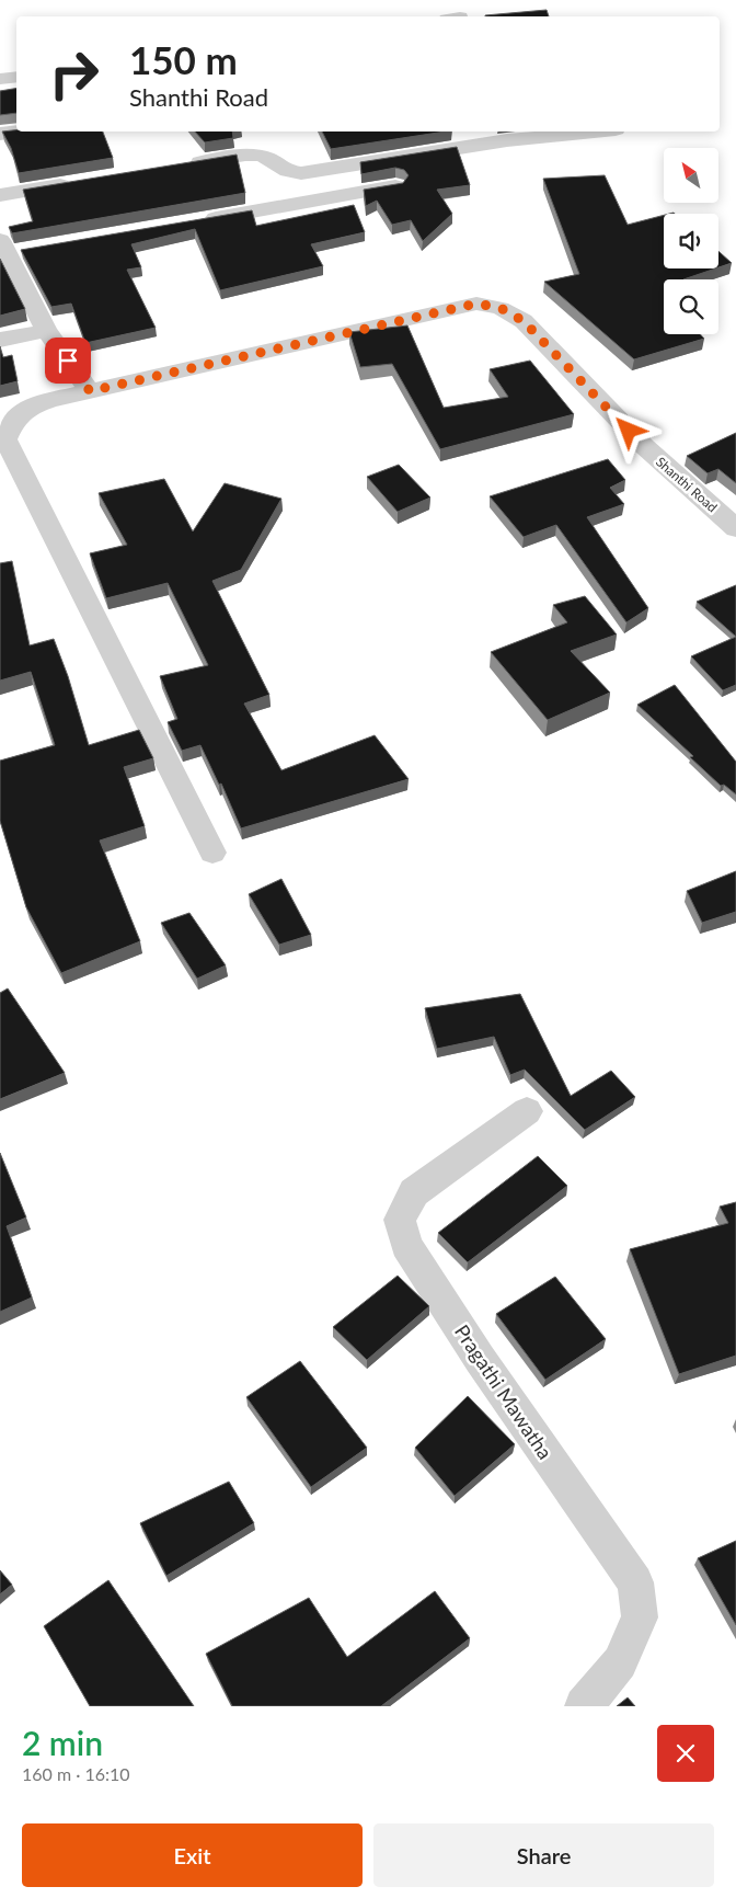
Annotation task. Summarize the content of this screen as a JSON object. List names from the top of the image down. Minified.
{"streets":{"street":["Shanthi Road","Pragathi Mawatha"]},"north":"top left","page":{"turn":["150 m","Shanthi Road"],"heading":["2 min","160 m · 16:10"],"buttons":["Exit","Share"]}}
